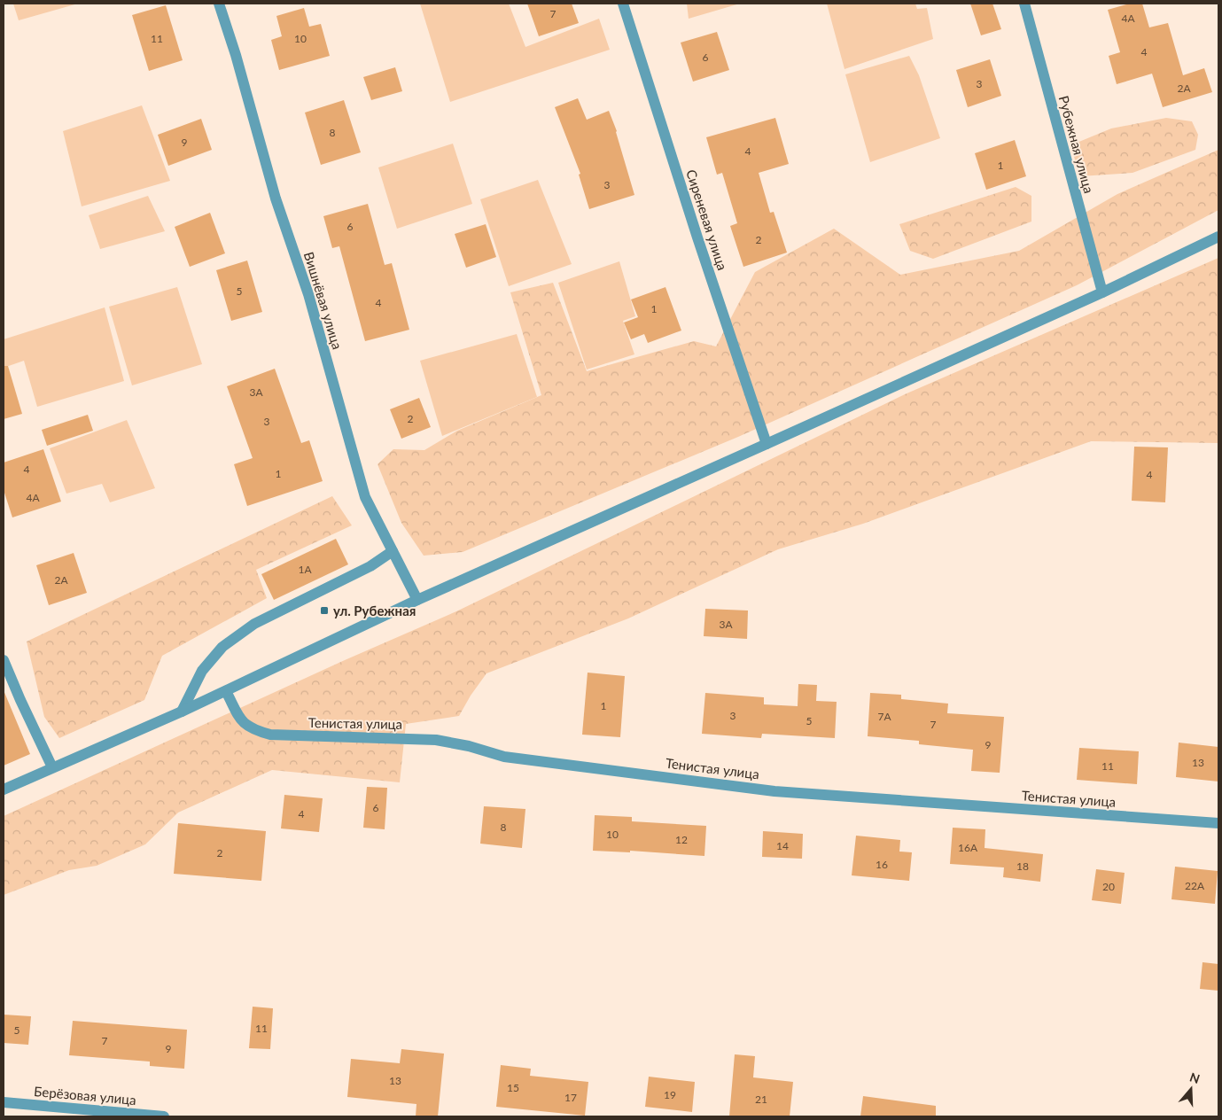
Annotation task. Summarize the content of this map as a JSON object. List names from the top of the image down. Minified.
{"streets":{"street":["Рубежная улица","Сиреневая улица","Вишнёвая улица","Тенистая улица","Берёзовая улица"]},"places":{"transit":["ул. Рубежная"]},"house_numbers":["7","4А","11","10","4","6","3","2А","8","9","4","1","3","6","2","5","4","1","3А","2","3","4","1","4","4А","1А","2А","3А","1","3","7А","5","7","9","13","11","6","4","8","10","12","14","16А","2","16","18","22А","20","11","5","7","9","13","15","19","17","21"],"north":"top"}
